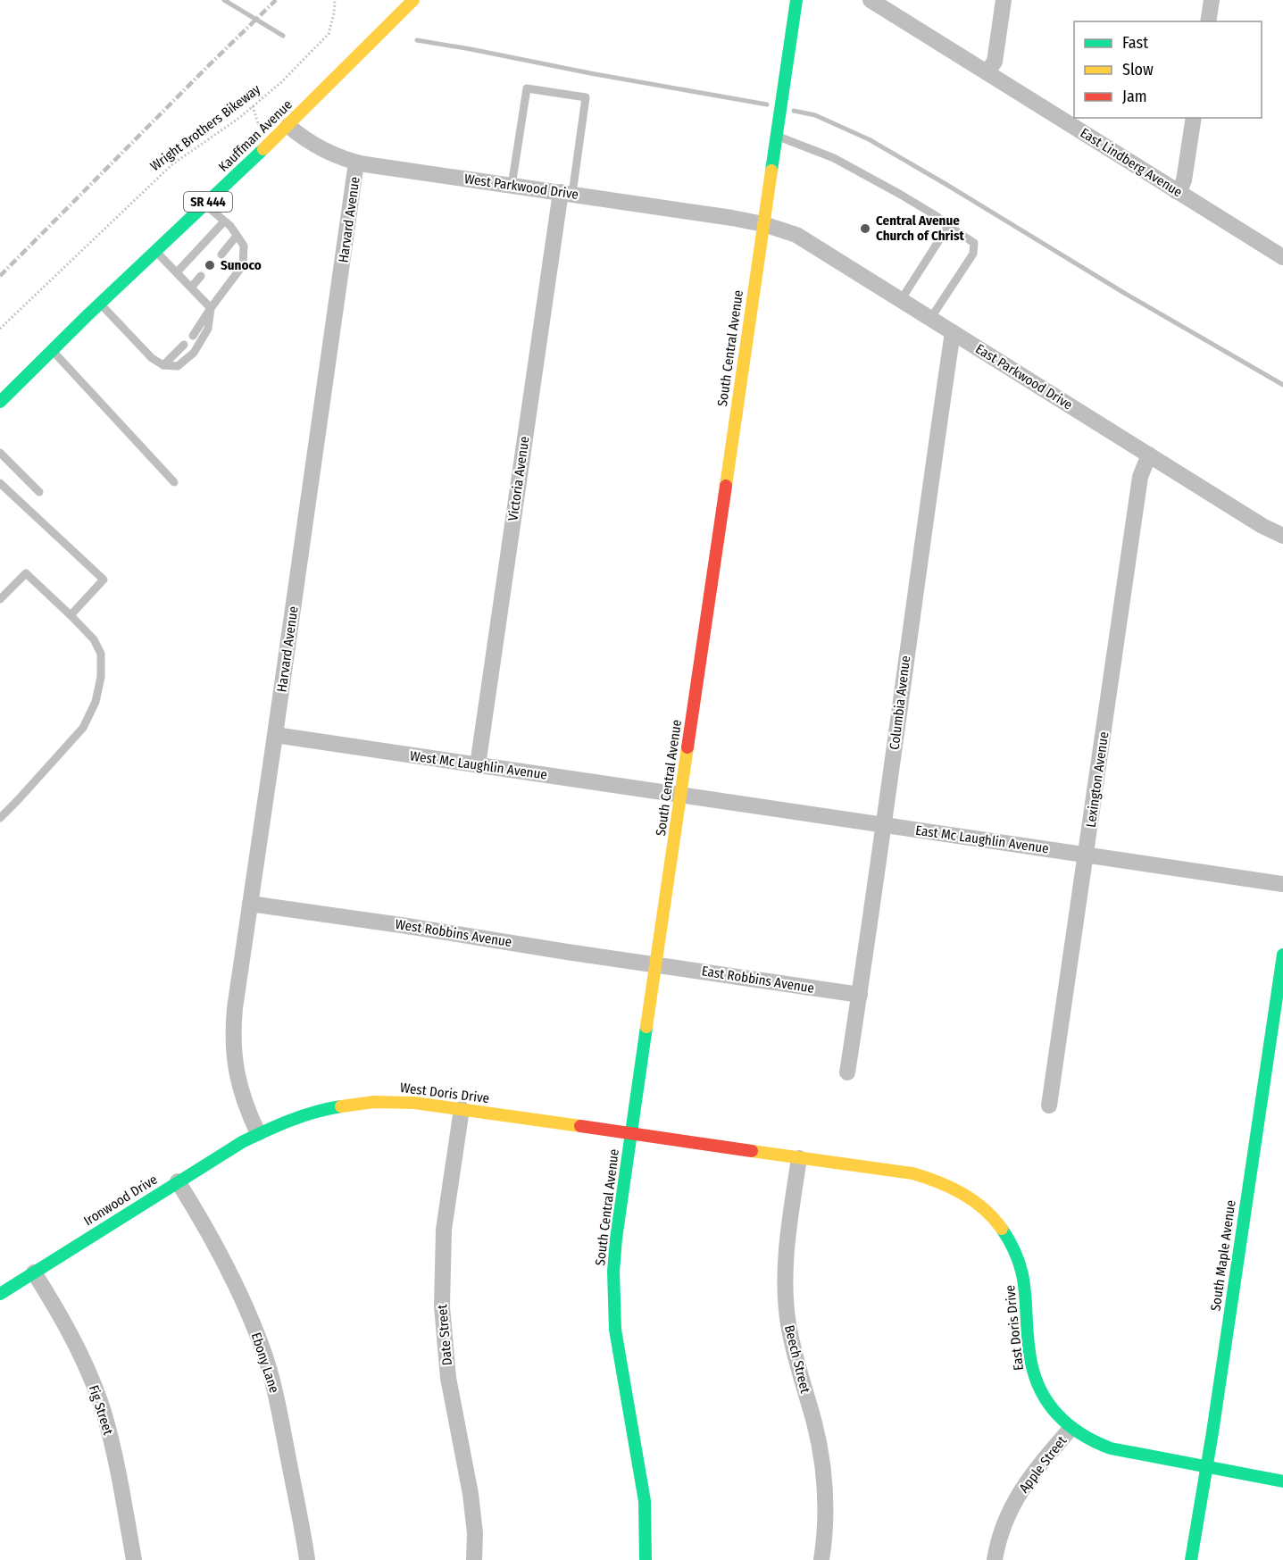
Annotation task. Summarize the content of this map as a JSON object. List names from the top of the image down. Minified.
{"streets":{"street":["Kauffman Avenue","East Lindberg Avenue","West Parkwood Drive","SR 444","Harvard Avenue","South Central Avenue","East Parkwood Drive","Victoria Avenue","Columbia Avenue","West Mc Laughlin Avenue","Lexington Avenue","East Mc Laughlin Avenue","West Robbins Avenue","East Robbins Avenue","West Doris Drive","Ironwood Drive","South Maple Avenue","East Doris Drive","Date Street","Beech Street","Ebony Lane","Fig Street","Apple Street"],"path":["Wright Brothers Bikeway"]},"crossings":[["Kauffman Avenue","West Parkwood Drive"],["West Parkwood Drive","Harvard Avenue"],["West Parkwood Drive","South Central Avenue"],["West Parkwood Drive","East Parkwood Drive"],["West Parkwood Drive","Victoria Avenue"],["Harvard Avenue","West Mc Laughlin Avenue"],["Harvard Avenue","West Robbins Avenue"],["Harvard Avenue","West Doris Drive"],["Harvard Avenue","Ironwood Drive"],["South Central Avenue","East Parkwood Drive"],["South Central Avenue","West Mc Laughlin Avenue"],["South Central Avenue","East Mc Laughlin Avenue"],["South Central Avenue","West Robbins Avenue"],["South Central Avenue","East Robbins Avenue"],["South Central Avenue","West Doris Drive"],["South Central Avenue","East Doris Drive"],["East Parkwood Drive","Columbia Avenue"],["East Parkwood Drive","Lexington Avenue"],["Victoria Avenue","West Mc Laughlin Avenue"],["Columbia Avenue","East Mc Laughlin Avenue"],["Columbia Avenue","East Robbins Avenue"],["West Mc Laughlin Avenue","East Mc Laughlin Avenue"],["Lexington Avenue","East Mc Laughlin Avenue"],["West Robbins Avenue","East Robbins Avenue"],["West Doris Drive","Ironwood Drive"],["West Doris Drive","East Doris Drive"],["West Doris Drive","Date Street"],["Ironwood Drive","Ebony Lane"],["Ironwood Drive","Fig Street"],["South Maple Avenue","East Doris Drive"],["East Doris Drive","Beech Street"],["East Doris Drive","Apple Street"]],"places":["Central Avenue Church of Christ","Sunoco"],"legend":["Fast","Slow","Jam"]}
